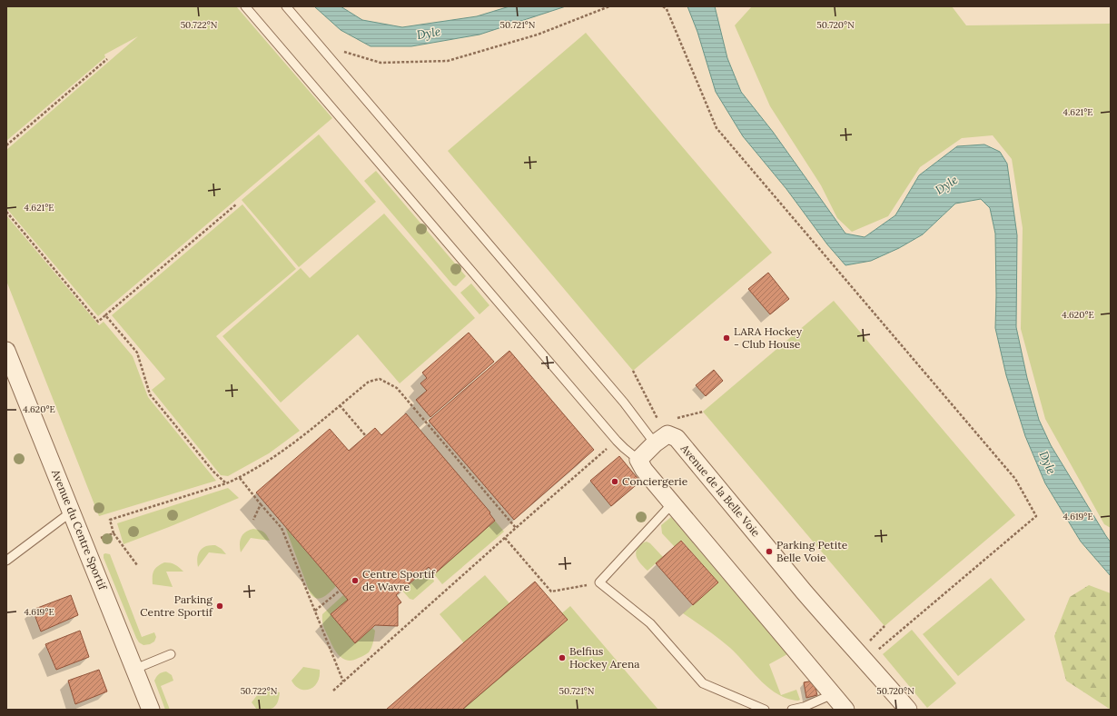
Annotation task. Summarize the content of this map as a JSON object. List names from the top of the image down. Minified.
{"streets":{"street":["Avenue de la Belle Voie","Avenue du Centre Sportif"]},"water":["Dyle"],"places":["LARA Hockey - Club House","Conciergerie","Parking Petite Belle Voie","Centre Sportif de Wavre","Parking Centre Sportif","Belfius Hockey Arena"],"coordinates":["50.722°N","50.721°N","50.720°N","4.621°E","4.620°E","4.619°E"]}
